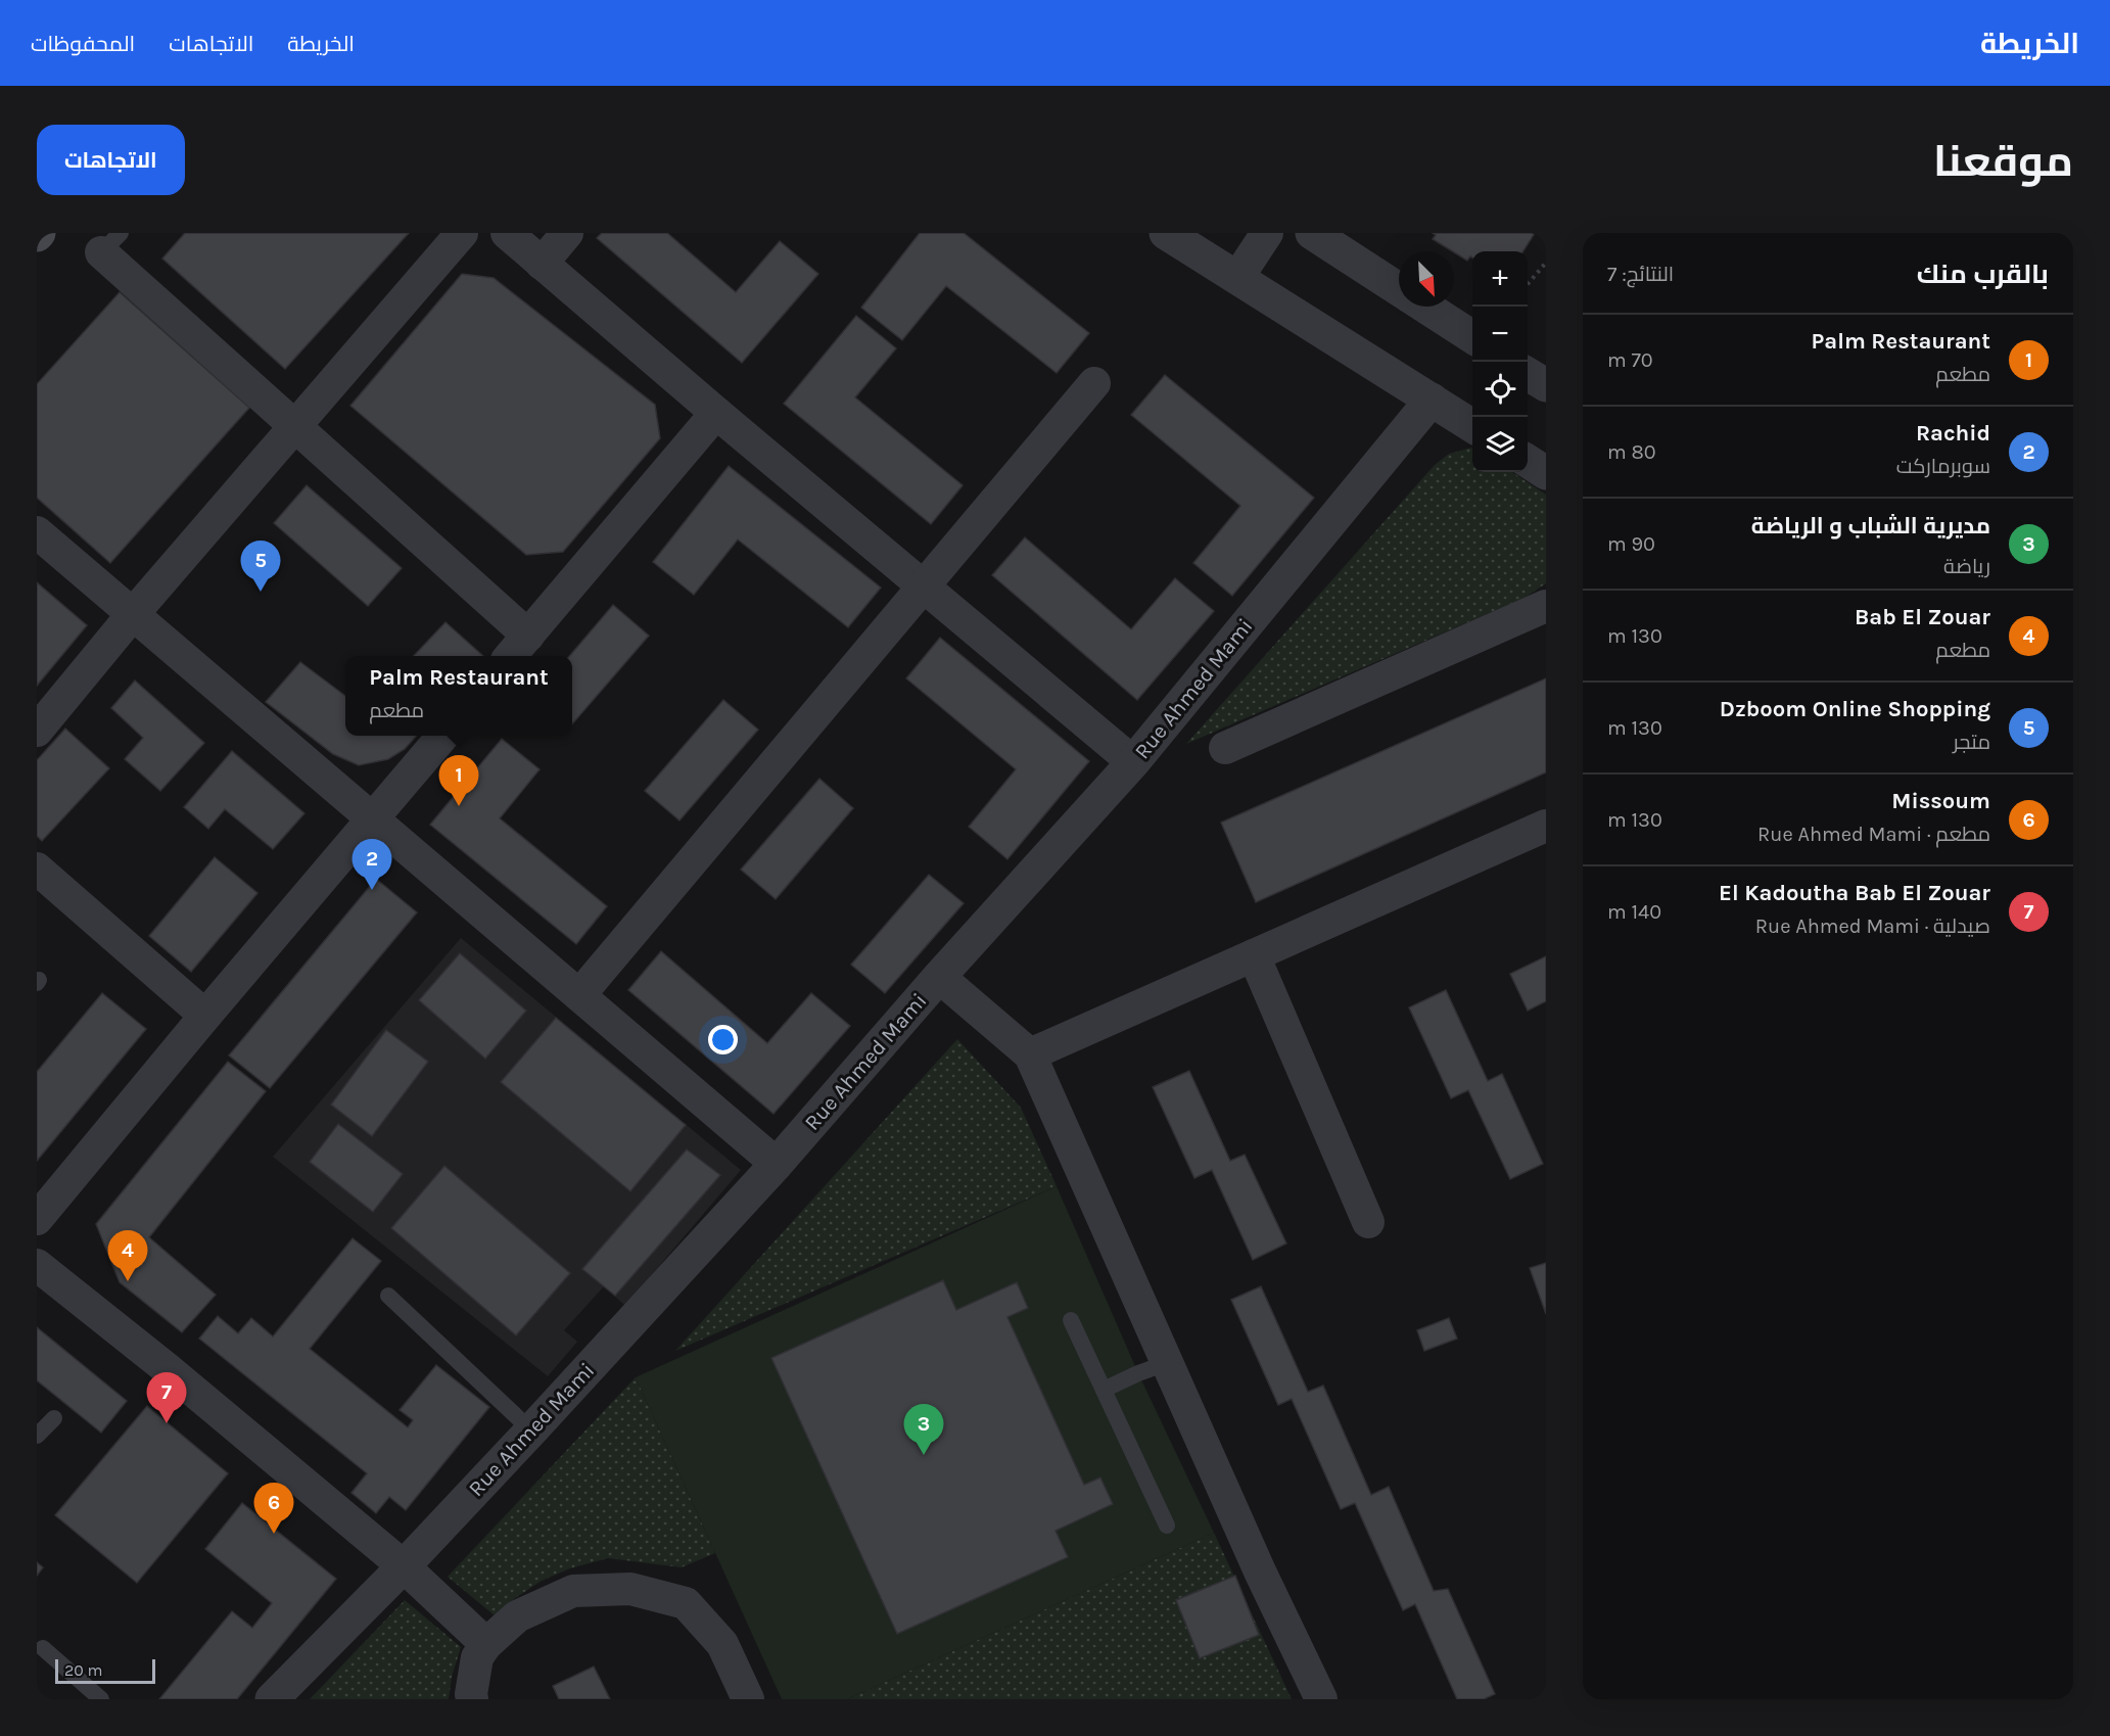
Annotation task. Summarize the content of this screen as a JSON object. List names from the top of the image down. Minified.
{"streets":{"street":["Rue Ahmed Mami"]},"scale_bar":"20 m","north":"bottom right","page":{"header":"الخريطة","nav":["الخريطة","الاتجاهات","المحفوظات"],"title":"موقعنا","buttons":"الاتجاهات","heading":["بالقرب منك","النتائج: 7"],"map_buttons":["+","−"],"list":[{"mark":"1","name":"Palm Restaurant","note":"مطعم","value":"70 m"},{"mark":"2","name":"Rachid","note":"سوبرماركت","value":"80 m"},{"mark":"3","name":"مديرية الشباب و الرياضة","note":"رياضة","value":"90 m"},{"mark":"4","name":"Bab El Zouar","note":"مطعم","value":"130 m"},{"mark":"5","name":"Dzboom Online Shopping","note":"متجر","value":"130 m"},{"mark":"6","name":"Missoum","note":"مطعم · Rue Ahmed Mami","value":"130 m"},{"mark":"7","name":"El Kadoutha Bab El Zouar","note":"صيدلية · Rue Ahmed Mami","value":"140 m"}],"pins":["5","1","2","4","7","3","6"],"popup":["Palm Restaurant","مطعم"],"scale":"20 m"}}
